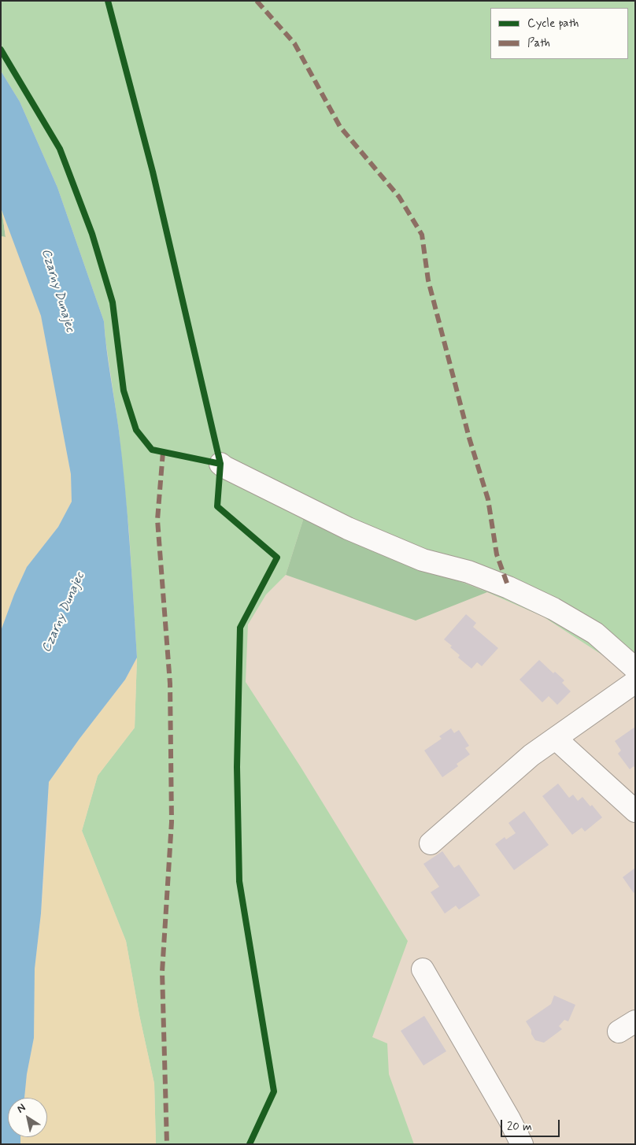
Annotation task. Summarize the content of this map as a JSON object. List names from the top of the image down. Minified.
{"water":["Czarny Dunajec"],"legend":["Cycle path","Path"],"scale_bar":"20 m","north":"top left"}
